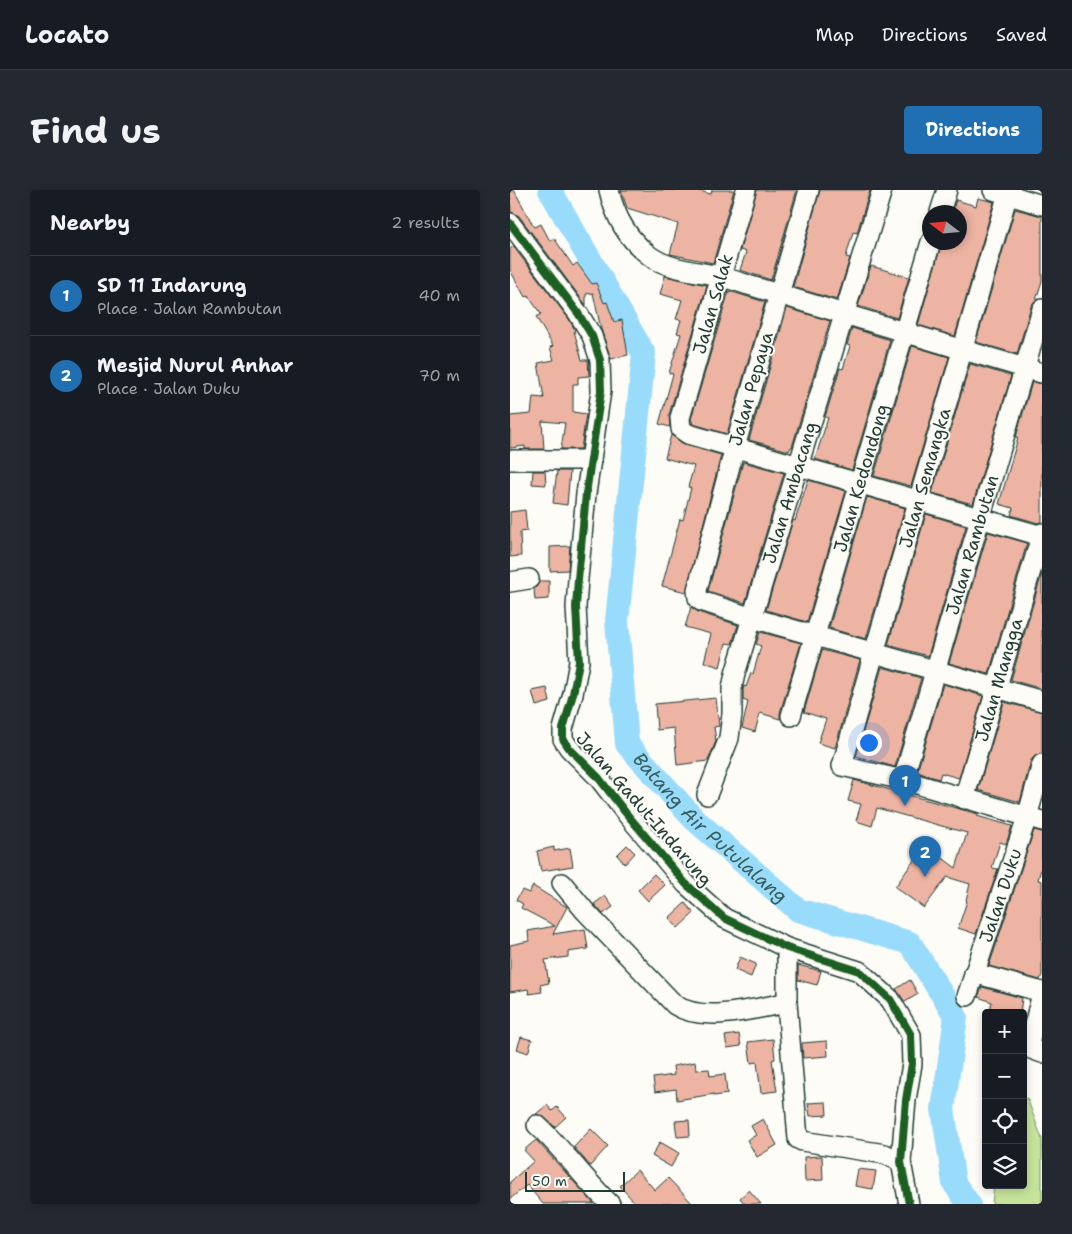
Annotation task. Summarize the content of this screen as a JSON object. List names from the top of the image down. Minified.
{"streets":{"street":["Jalan Salak","Jalan Pepaya","Jalan Semangka","Jalan Kedondong","Jalan Ambacang","Jalan Rambutan","Jalan Mangga","Jalan Gadut-Indarung","Jalan Duku"]},"crossings":[["Jalan Salak","Jalan Pepaya"],["Jalan Pepaya","Jalan Ambacang"],["Jalan Semangka","Jalan Rambutan"]],"water":["Batang Air Putulalang"],"scale_bar":"50 m","north":"left","page":{"header":"Locato","nav":["Map","Directions","Saved"],"buttons":"Directions","title":"Find us","heading":["Nearby","2 results"],"list":[{"mark":"1","name":"SD 11 Indarung","note":"Place · Jalan Rambutan","value":"40 m"},{"mark":"2","name":"Mesjid Nurul Anhar","note":"Place · Jalan Duku","value":"70 m"}],"pins":["1","2"],"map_buttons":["+","−"],"scale":"50 m"}}
